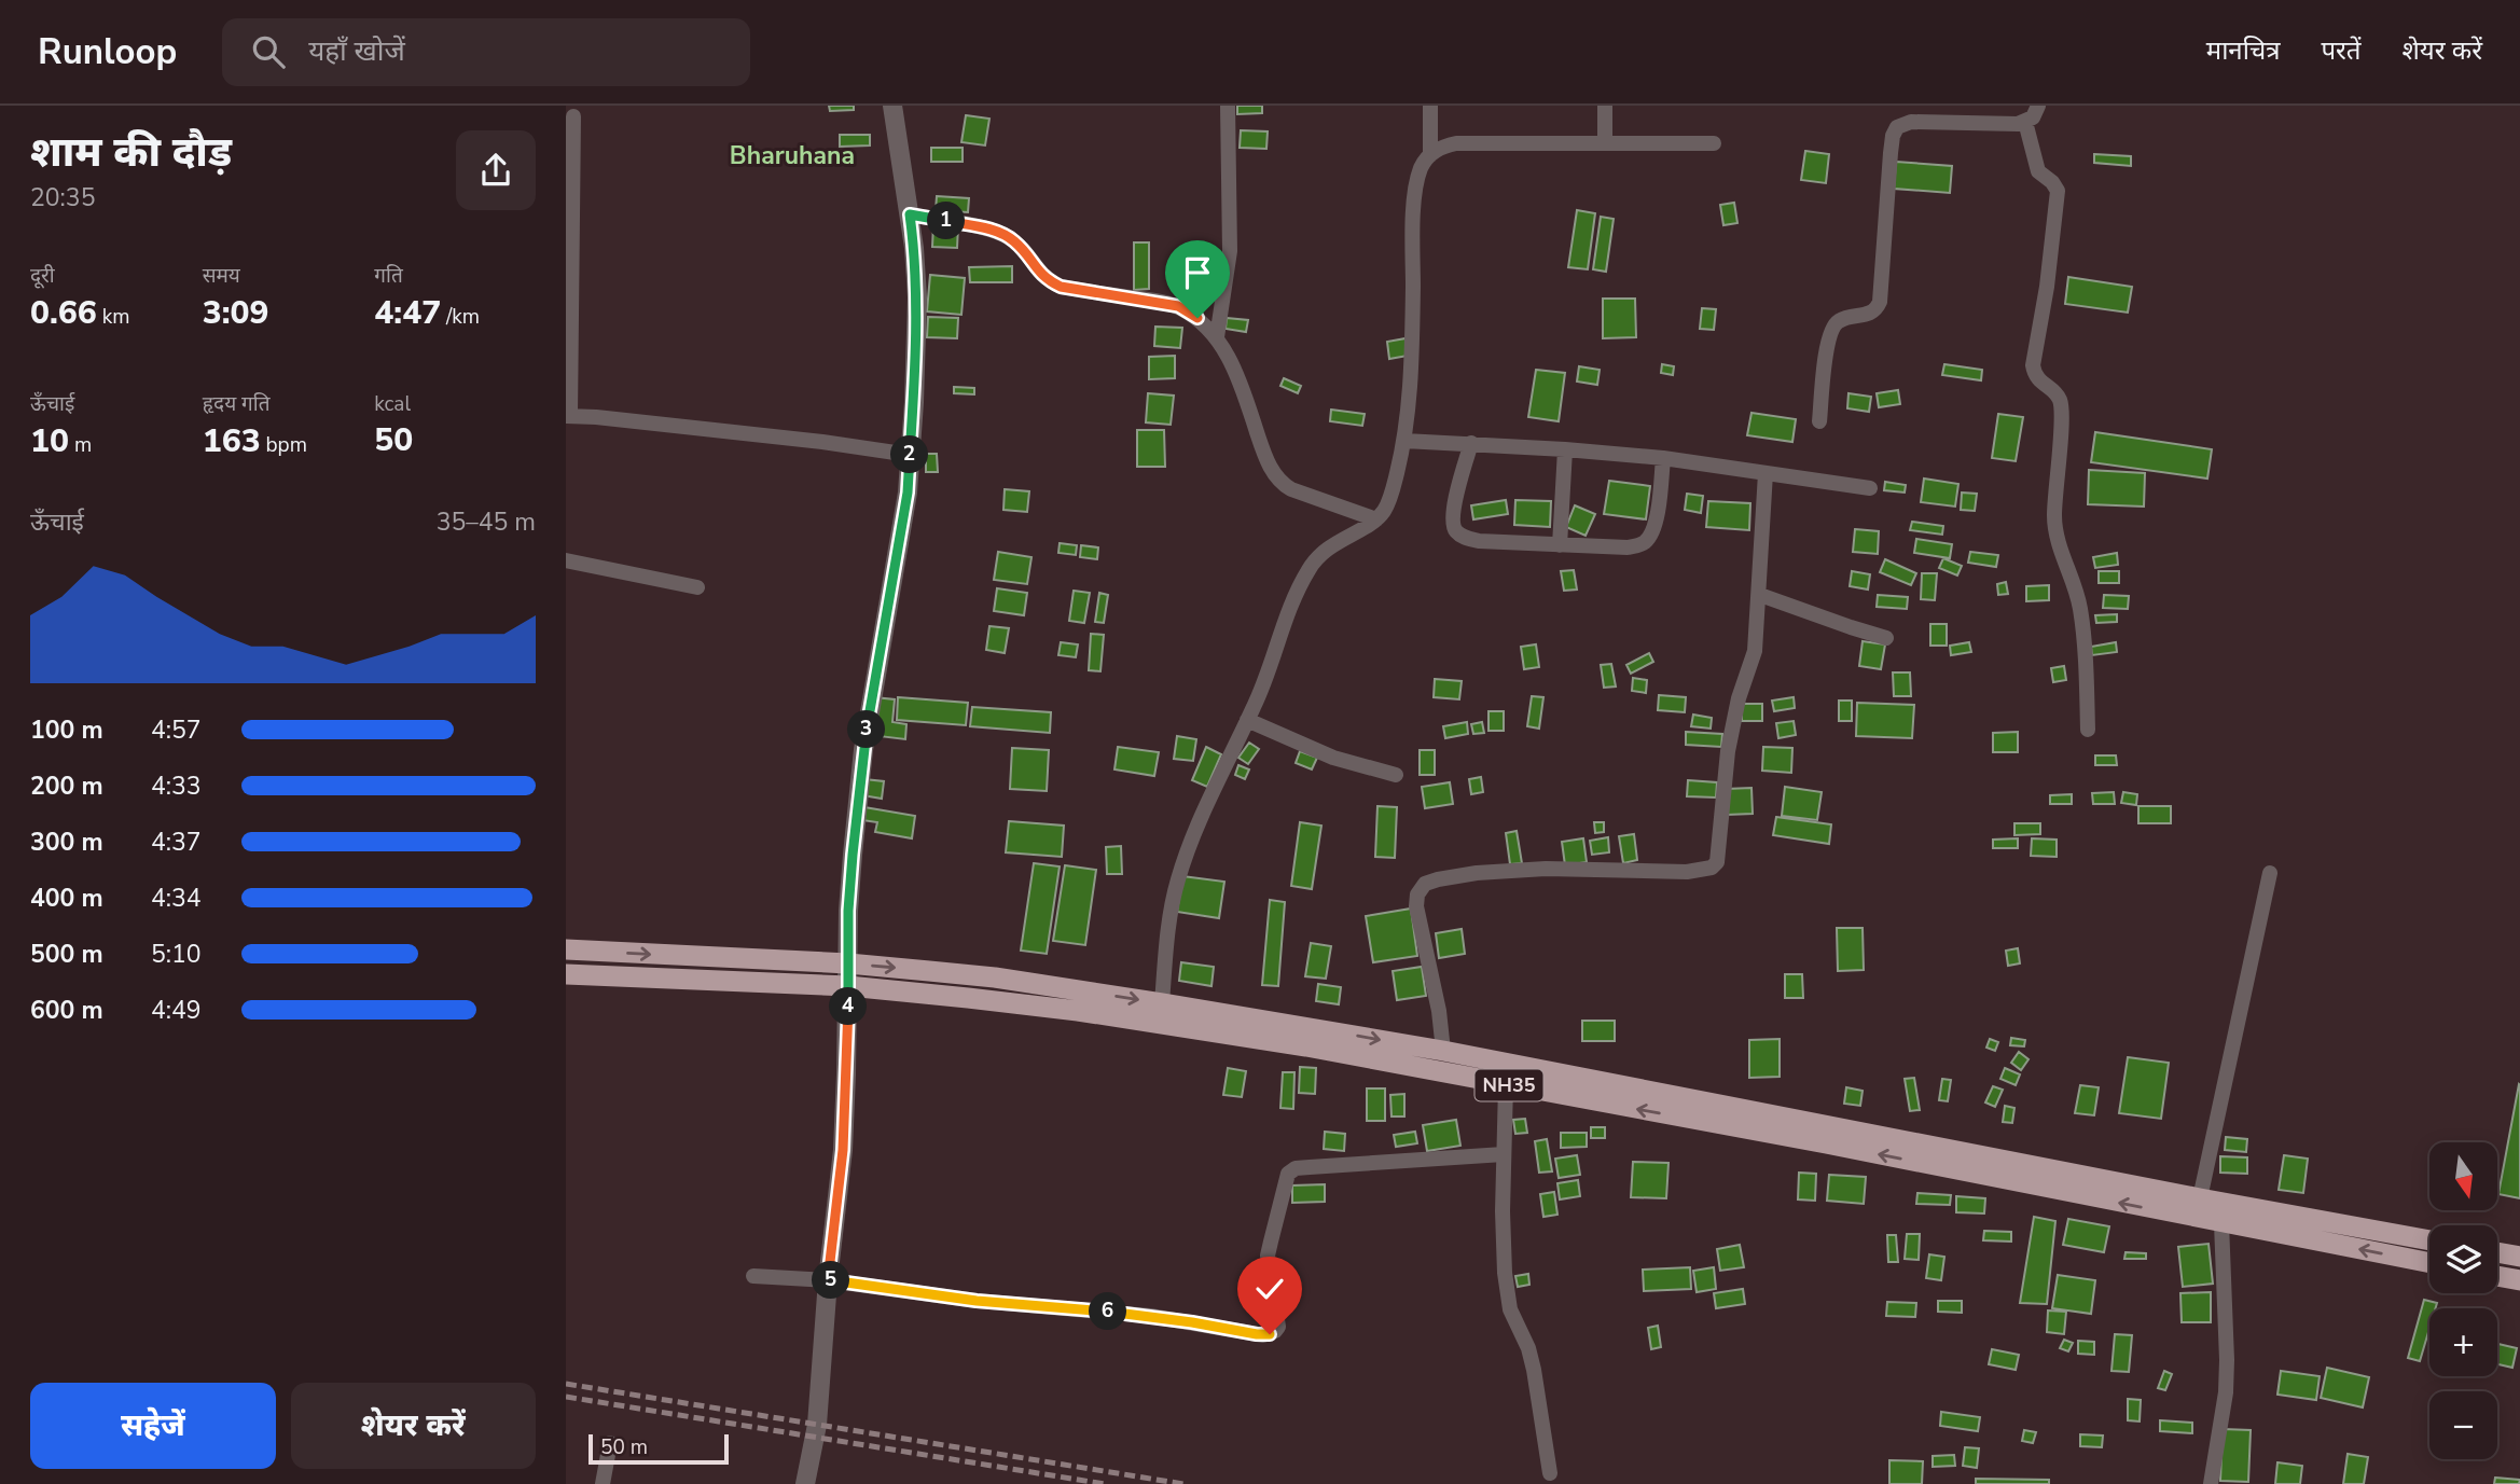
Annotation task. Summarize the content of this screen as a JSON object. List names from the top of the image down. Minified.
{"streets":{"highway":["NH35"]},"districts":["Bharuhana"],"scale_bar":"50 m","north":"bottom","page":{"header":"Runloop","search":"यहाँ खोजें","nav":["मानचित्र","परतें","शेयर करें"],"heading":["शाम की दौड़","20:35"],"pins":["1","2","3","4","5","6"],"stats":[["दूरी","0.66 km"],["समय","3:09"],["गति","4:47 /km"],["ऊँचाई","10 m"],["हृदय गति","163 bpm"],["kcal","50"]],"chart":["ऊँचाई","35–45 m"],"list":[{"name":"100 m","note":"4:57"},{"name":"200 m","note":"4:33"},{"name":"300 m","note":"4:37"},{"name":"400 m","note":"4:34"},{"name":"500 m","note":"5:10"},{"name":"600 m","note":"4:49"}],"map_buttons":["+","−"],"buttons":["सहेजें","शेयर करें"],"scale":"50 m"}}
